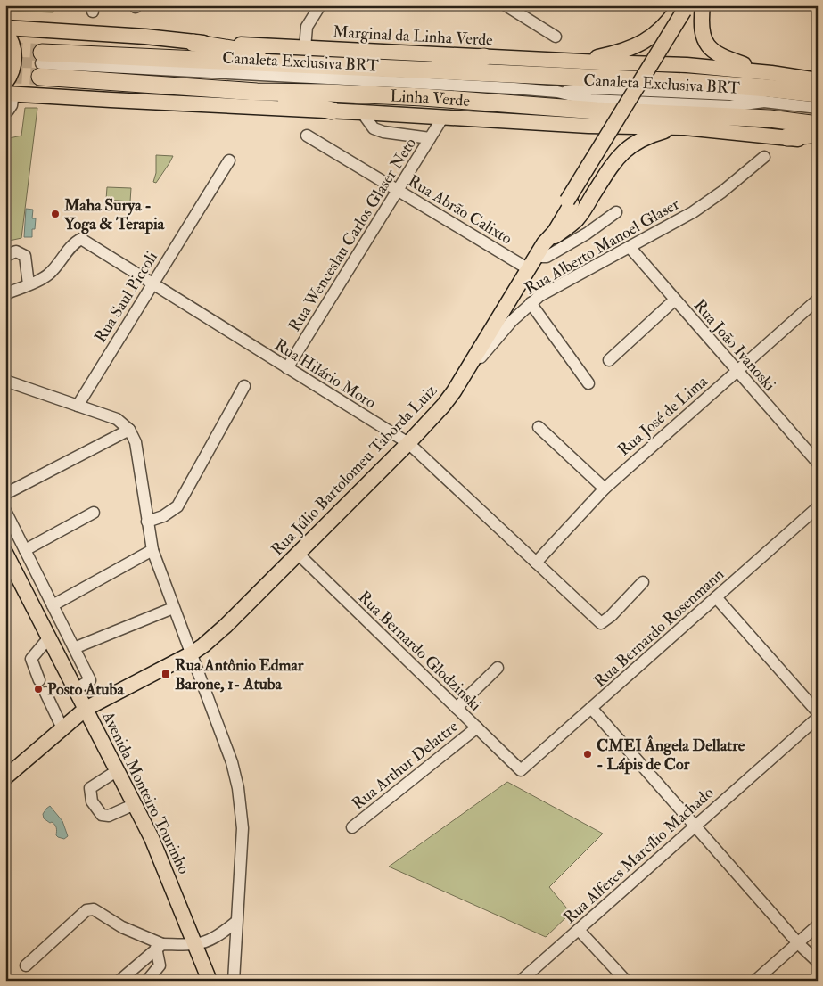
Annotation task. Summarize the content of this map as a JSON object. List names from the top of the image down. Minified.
{"streets":{"highway":["Linha Verde"],"main road":["Marginal da Linha Verde","Rua Júlio Bartolomeu Taborda Luiz","Avenida Monteiro Tourinho"],"street":["Canaleta Exclusiva BRT","Rua Abrão Calixto","Rua Wenceslau Carlos Glaser Neto","Rua Alberto Manoel Glaser","Rua Saul Piccoli","Rua João Ivanoski","Rua Hilário Moro","Rua José de Lima","Rua Bernardo Rosenmann","Rua Bernardo Glodzinski","Rua Arthur Delattre","Rua Alferes Marcílio Machado"]},"crossings":[["Canaleta Exclusiva BRT","Linha Verde"],["Rua Abrão Calixto","Rua Wenceslau Carlos Glaser Neto"],["Rua Abrão Calixto","Rua Júlio Bartolomeu Taborda Luiz"],["Rua Wenceslau Carlos Glaser Neto","Rua Hilário Moro"],["Rua Alberto Manoel Glaser","Rua João Ivanoski"],["Rua Alberto Manoel Glaser","Rua Júlio Bartolomeu Taborda Luiz"],["Rua Saul Piccoli","Rua Hilário Moro"],["Rua João Ivanoski","Rua José de Lima"],["Rua Hilário Moro","Rua José de Lima"],["Rua Hilário Moro","Rua Júlio Bartolomeu Taborda Luiz"],["Rua Júlio Bartolomeu Taborda Luiz","Rua Bernardo Glodzinski"],["Rua Júlio Bartolomeu Taborda Luiz","Avenida Monteiro Tourinho"],["Rua Bernardo Rosenmann","Rua Bernardo Glodzinski"],["Rua Bernardo Glodzinski","Rua Arthur Delattre"]],"places":{"other":["Maha Surya - Yoga & Terapia","Posto Atuba","CMEI Ângela Dellatre - Lápis de Cor"],"transit":["Rua Antônio Edmar Barone, 1- Atuba"]}}
